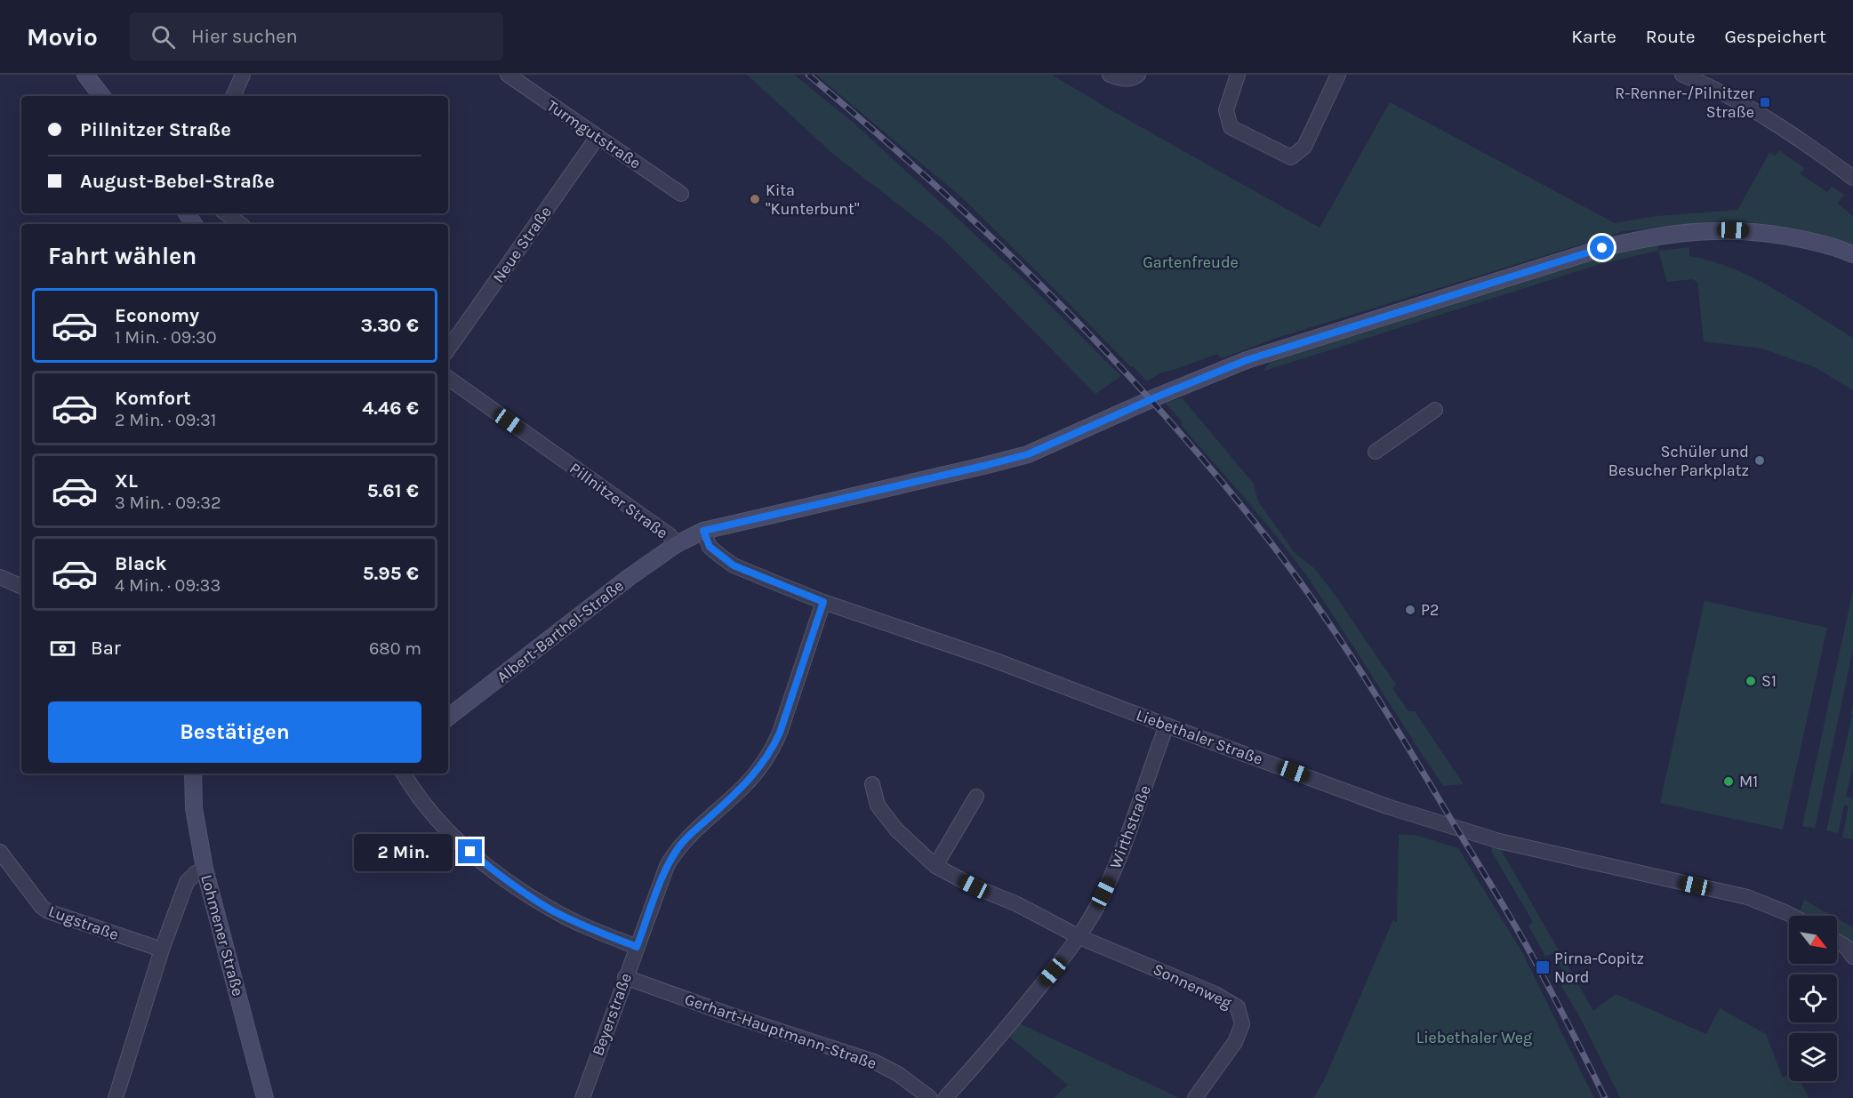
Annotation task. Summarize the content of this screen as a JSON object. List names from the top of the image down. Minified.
{"streets":{"street":["Turmgutstraße","Neue Straße","Pillnitzer Straße","Albert-Barthel-Straße","Liebethaler Straße","Wirthstraße","Lugstraße","Lohmener Straße","Sonnenweg","Beyerstraße","Gerhart-Hauptmann-Straße"]},"crossings":[["Turmgutstraße","Neue Straße"],["Pillnitzer Straße","Albert-Barthel-Straße"],["Pillnitzer Straße","Liebethaler Straße"],["Liebethaler Straße","Wirthstraße"],["Liebethaler Straße","Beyerstraße"],["Wirthstraße","Sonnenweg"],["Beyerstraße","Gerhart-Hauptmann-Straße"]],"parks":["Gartenfreude","Liebethaler Weg"],"places":{"transit":["R-Renner-/Pilnitzer Straße","Pirna-Copitz Nord"],"other":["Kita \"Kunterbunt\"","Schüler und Besucher Parkplatz","P2","S1","M1"]},"north":"bottom right","page":{"header":"Movio","search":"Hier suchen","nav":["Karte","Route","Gespeichert"],"banner":["Pillnitzer Straße","August-Bebel-Straße"],"heading":"Fahrt wählen","list":[{"name":"Economy","note":"1 Min. · 09:30","value":"3.30 €"},{"name":"Komfort","note":"2 Min. · 09:31","value":"4.46 €"},{"name":"XL","note":"3 Min. · 09:32","value":"5.61 €"},{"name":"Black","note":"4 Min. · 09:33","value":"5.95 €"}],"pay":["Bar","680 m"],"buttons":"Bestätigen","bubble":"2 Min."}}
